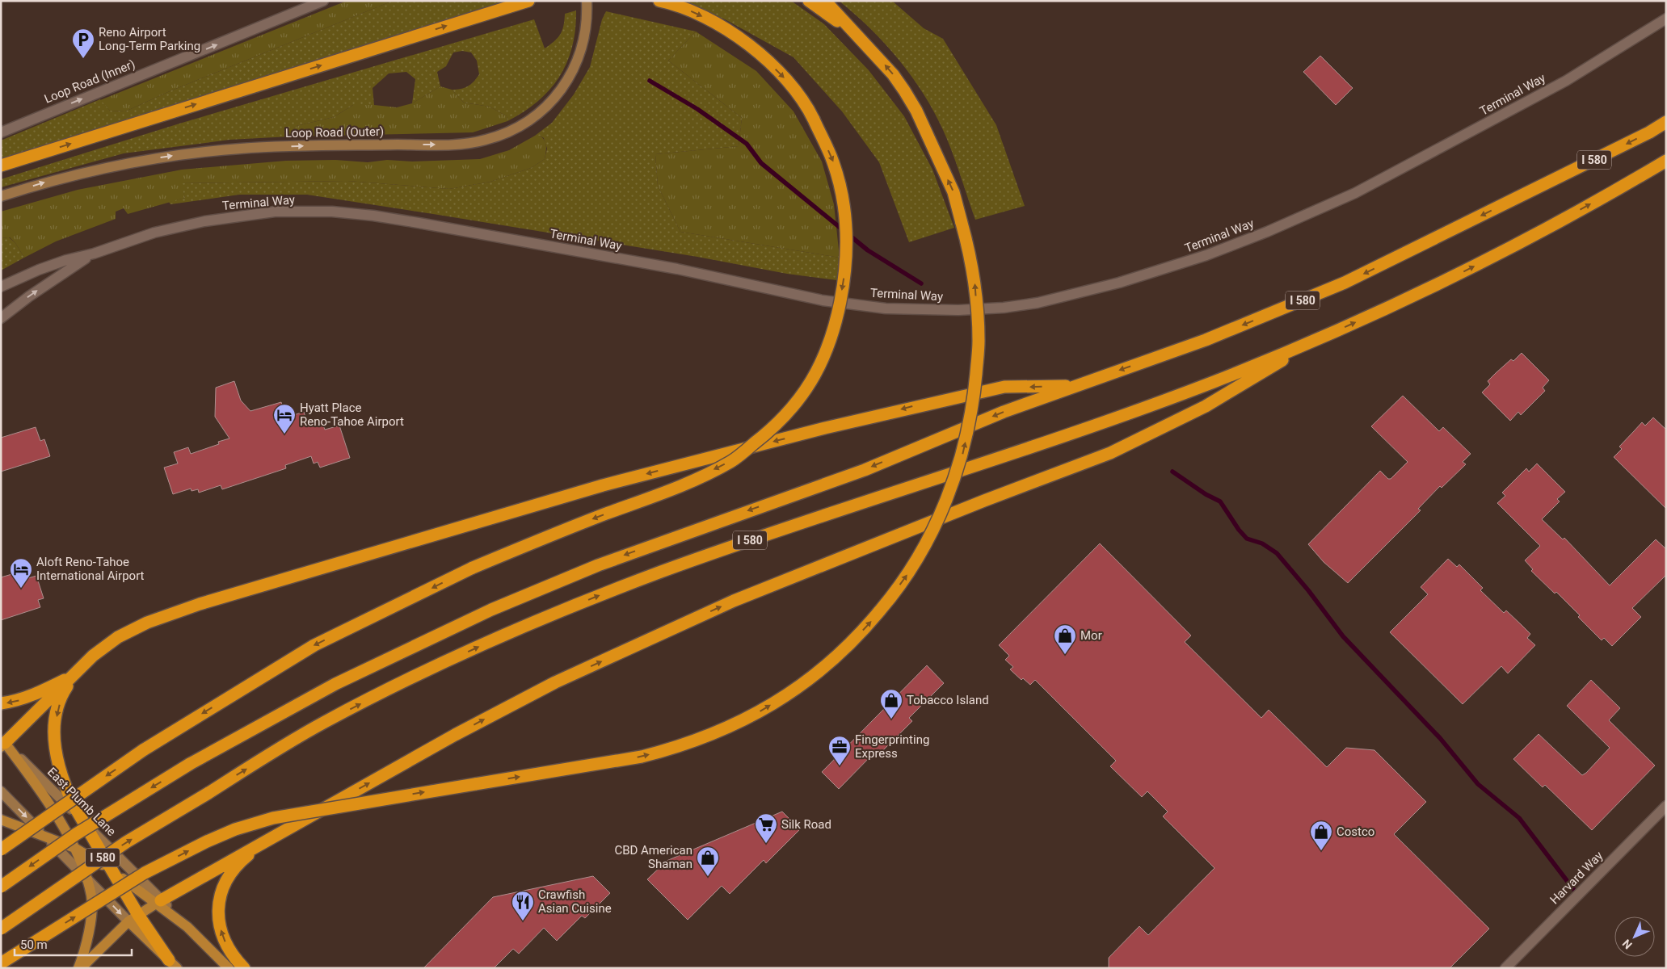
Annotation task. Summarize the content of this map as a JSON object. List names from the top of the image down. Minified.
{"streets":{"highway":["I 580"],"main road":["Loop Road (Outer)","East Plumb Lane"],"street":["Loop Road (Inner)","Terminal Way","Harvard Way"]},"one_way":["Loop Road (Inner)","Loop Road (Outer)"],"places":{"parking":["Reno Airport Long-Term Parking"],"hotel":["Hyatt Place Reno-Tahoe Airport","Aloft Reno-Tahoe International Airport"],"shop":["Mor","Tobacco Island","Costco","CBD American Shaman"],"office":["Fingerprinting Express"],"supermarket":["Silk Road"],"restaurant":["Crawfish Asian Cuisine"]},"scale_bar":"50 m","north":"bottom left"}
